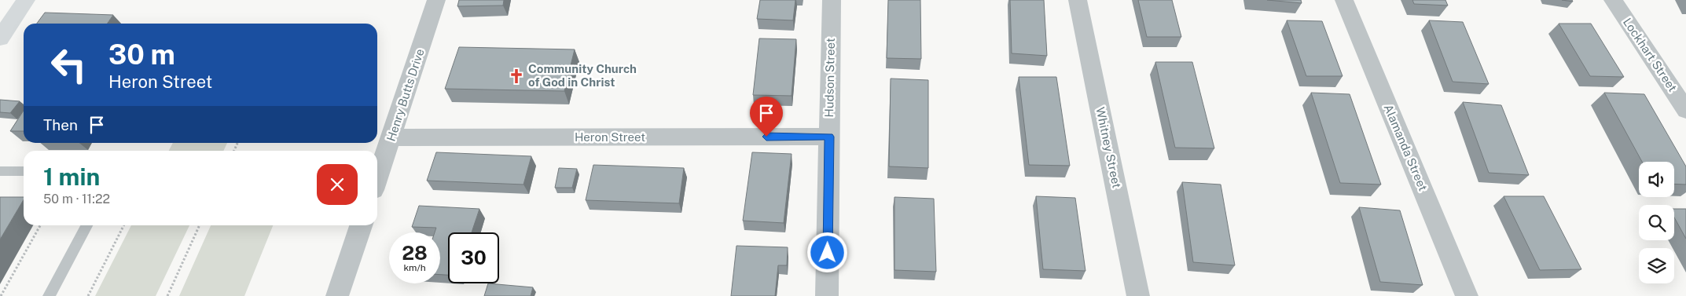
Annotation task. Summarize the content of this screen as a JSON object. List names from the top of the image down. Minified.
{"streets":{"street":["Lockhart Street","Hudson Street","Henry Butts Drive","Heron Street","Whitney Street","Alamanda Street"]},"crossings":[["Hudson Street","Heron Street"],["Henry Butts Drive","Heron Street"]],"places":{"church":["Community Church of God in Christ"]},"page":{"turn":["30 m","Heron Street"],"then":"Then","heading":["1 min","50 m · 11:22"],"speed":"28 km/h","limit":"30"}}
